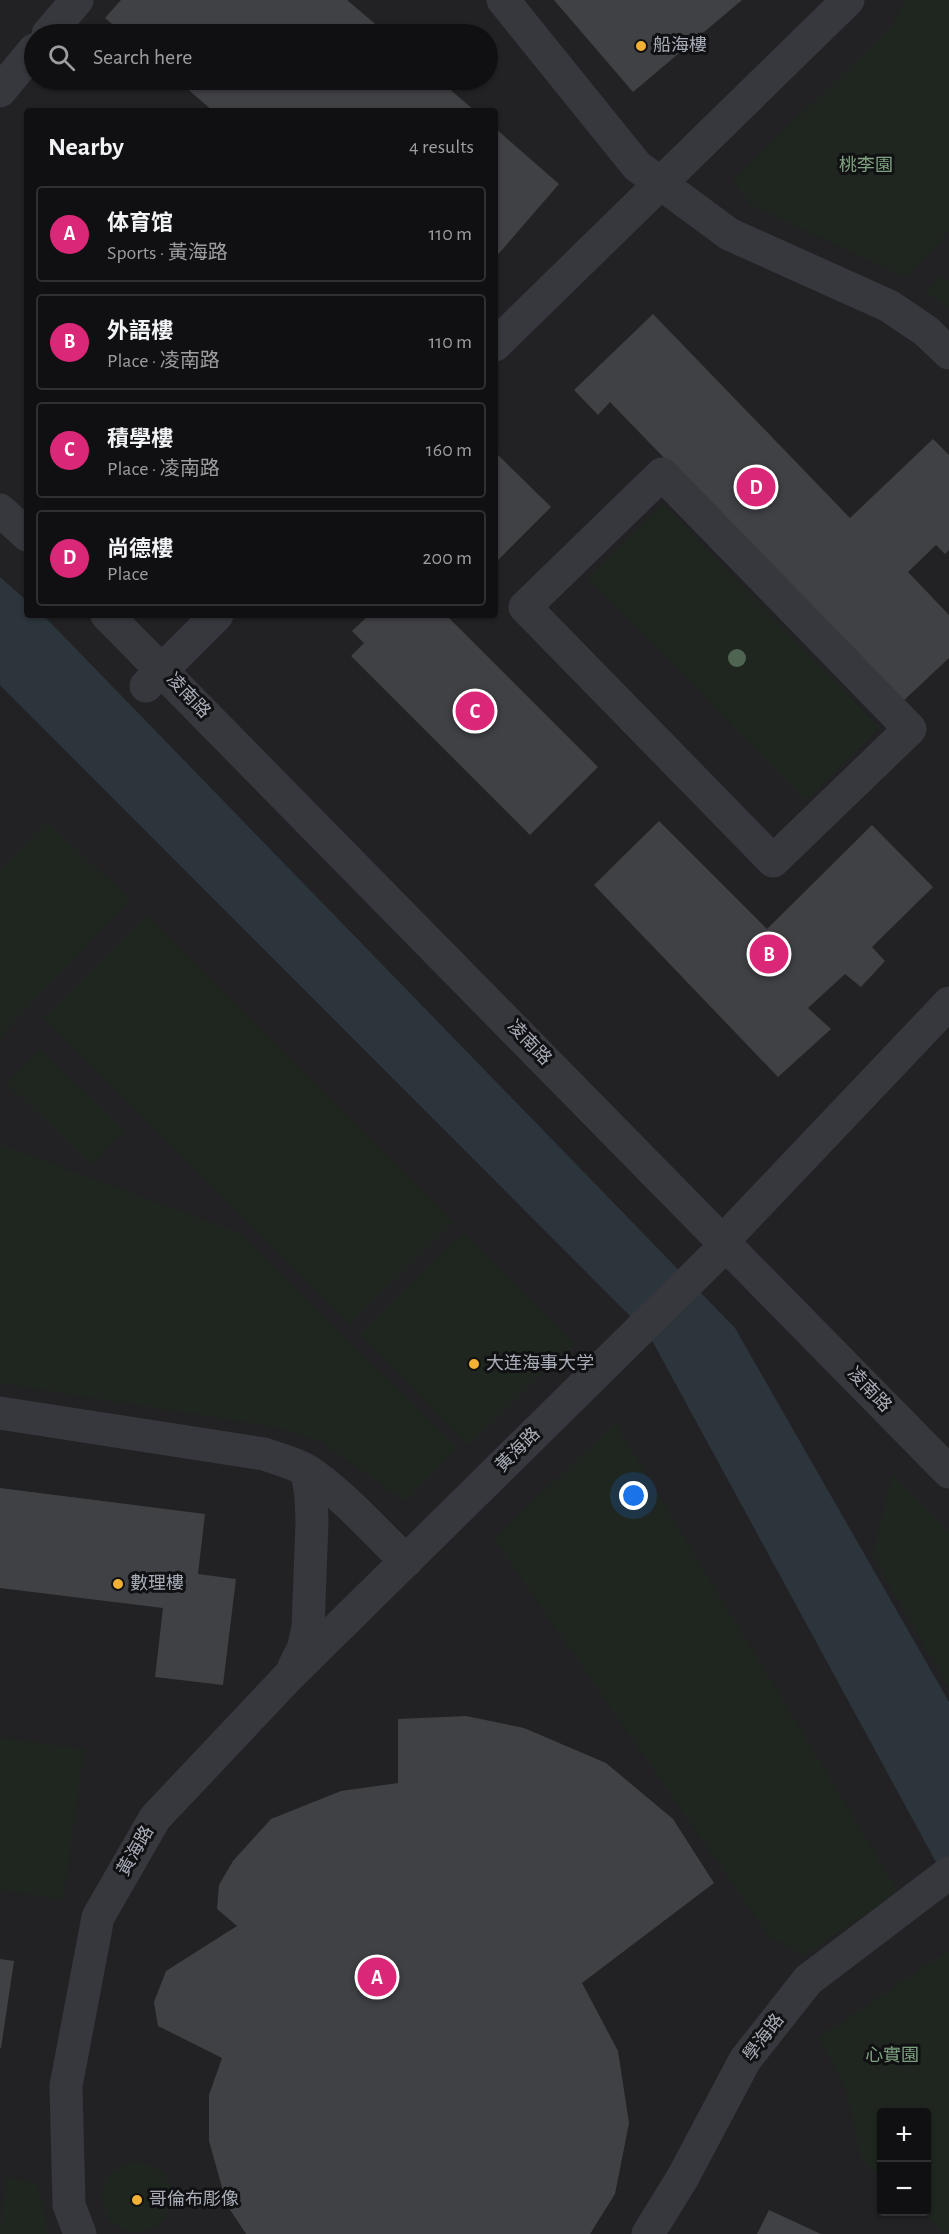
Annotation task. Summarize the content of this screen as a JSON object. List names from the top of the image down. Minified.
{"streets":{"street":["凌南路","黃海路","學海路"]},"crossings":[["凌南路","黃海路"]],"parks":["桃李園","心實園"],"places":["船海樓","大连海事大学","數理樓","哥倫布彫像"],"page":{"search":"Search here","heading":["Nearby","4 results"],"list":[{"mark":"A","name":"体育馆","note":"Sports · 黃海路","value":"110 m"},{"mark":"B","name":"外語樓","note":"Place · 凌南路","value":"110 m"},{"mark":"C","name":"積學樓","note":"Place · 凌南路","value":"160 m"},{"mark":"D","name":"尚德樓","note":"Place","value":"200 m"}],"pins":["D","C","B","A"],"map_buttons":["+","−"]}}
